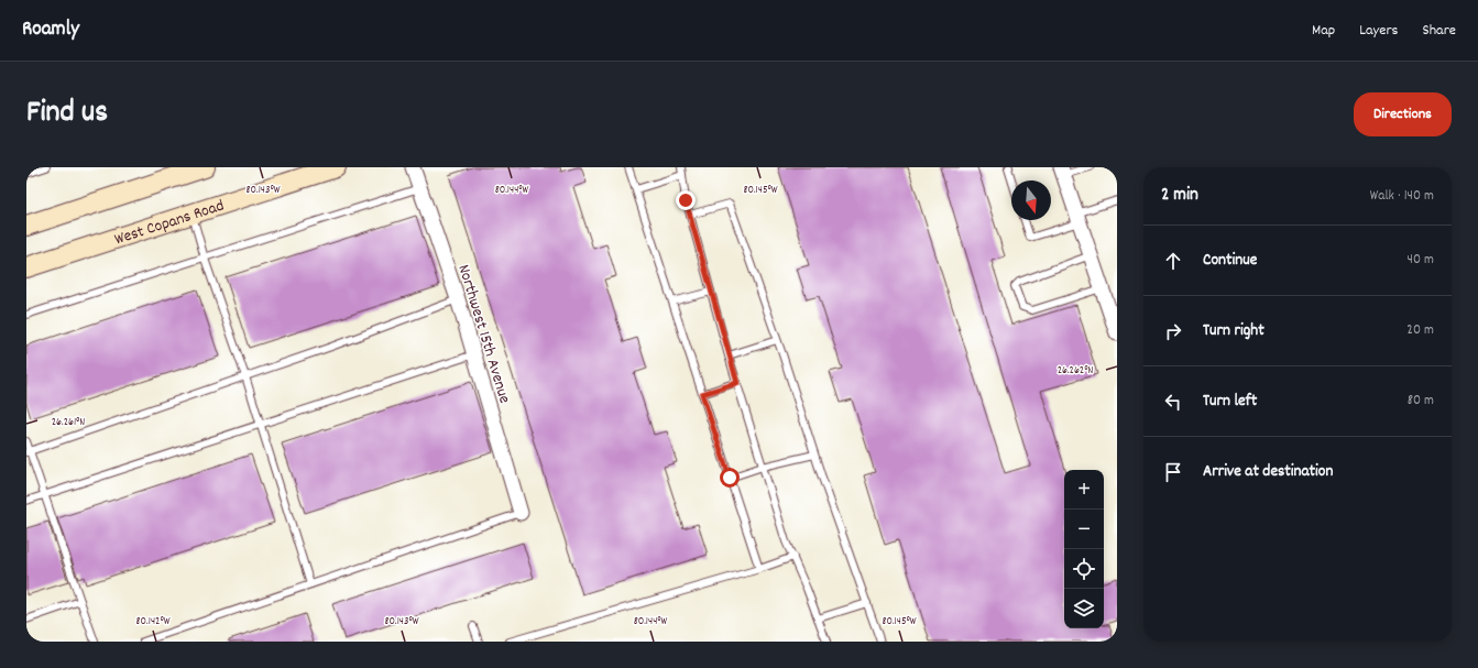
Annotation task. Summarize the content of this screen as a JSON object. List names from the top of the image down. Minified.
{"streets":{"main road":["West Copans Road"],"street":["Northwest 15th Avenue"]},"north":"bottom","page":{"header":"Roamly","nav":["Map","Layers","Share"],"title":"Find us","buttons":"Directions","heading":["2 min","Walk · 140 m"],"list":[["Continue","40 m"],["Turn right","20 m"],["Turn left","80 m"],"Arrive at destination"],"map_buttons":["+","−"]},"coordinates":["80.143°W","80.144°W","80.145°W","26.262°N","26.261°N","80.142°W"]}
